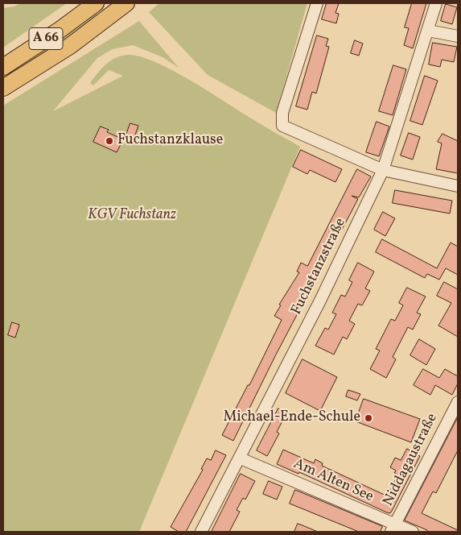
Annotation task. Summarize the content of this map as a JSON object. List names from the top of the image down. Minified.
{"streets":{"highway":["A 66"],"street":["Fuchstanzstraße","Niddagaustraße","Am Alten See"]},"crossings":[["Fuchstanzstraße","Am Alten See"],["Niddagaustraße","Am Alten See"]],"parks":["KGV Fuchstanz"],"places":["Fuchstanzklause","Michael-Ende-Schule"]}
